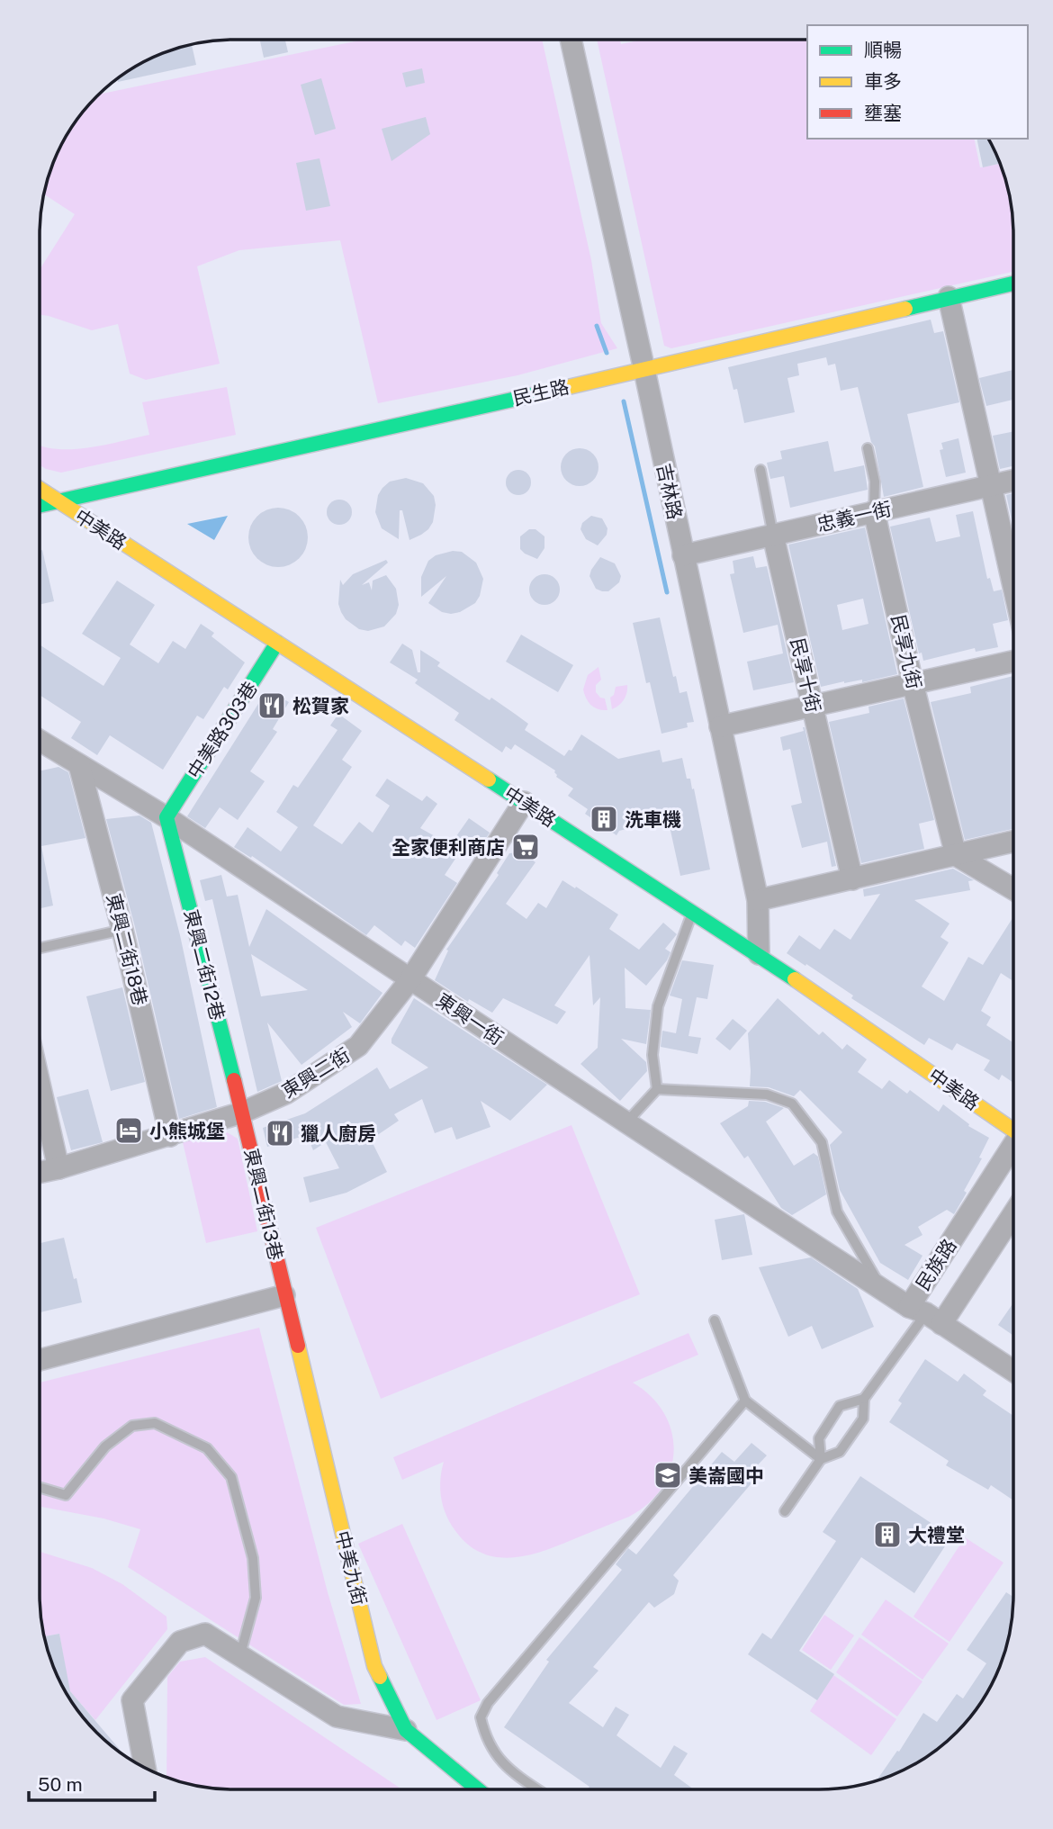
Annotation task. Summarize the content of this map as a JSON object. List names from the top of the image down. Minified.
{"streets":{"street":["民生路","吉林路","忠義一街","中美路","民享九街","民享十街","中美路303巷","東興二街18巷","東興二街12巷","東興一街","東興二街","東興二街13巷","民族路","中美九街"]},"crossings":[["民生路","吉林路"],["民生路","中美路"],["吉林路","忠義一街"],["吉林路","中美路"],["忠義一街","民享九街"],["忠義一街","民享十街"],["中美路","中美路303巷"],["中美路","東興二街"],["中美路303巷","東興二街12巷"],["中美路303巷","東興一街"],["東興二街18巷","東興一街"],["東興二街18巷","東興二街"],["東興二街12巷","東興一街"],["東興二街12巷","東興二街"],["東興二街12巷","東興二街13巷"],["東興一街","東興二街"],["東興一街","民族路"],["東興二街","東興二街13巷"],["東興二街13巷","中美九街"]],"places":{"restaurant":["松賀家","獵人廚房"],"building":["洗車機","大禮堂"],"supermarket":["全家便利商店"],"hotel":["小熊城堡"],"school or university":["美崙國中"]},"legend":["順暢","車多","壅塞"],"scale_bar":"50 m"}
